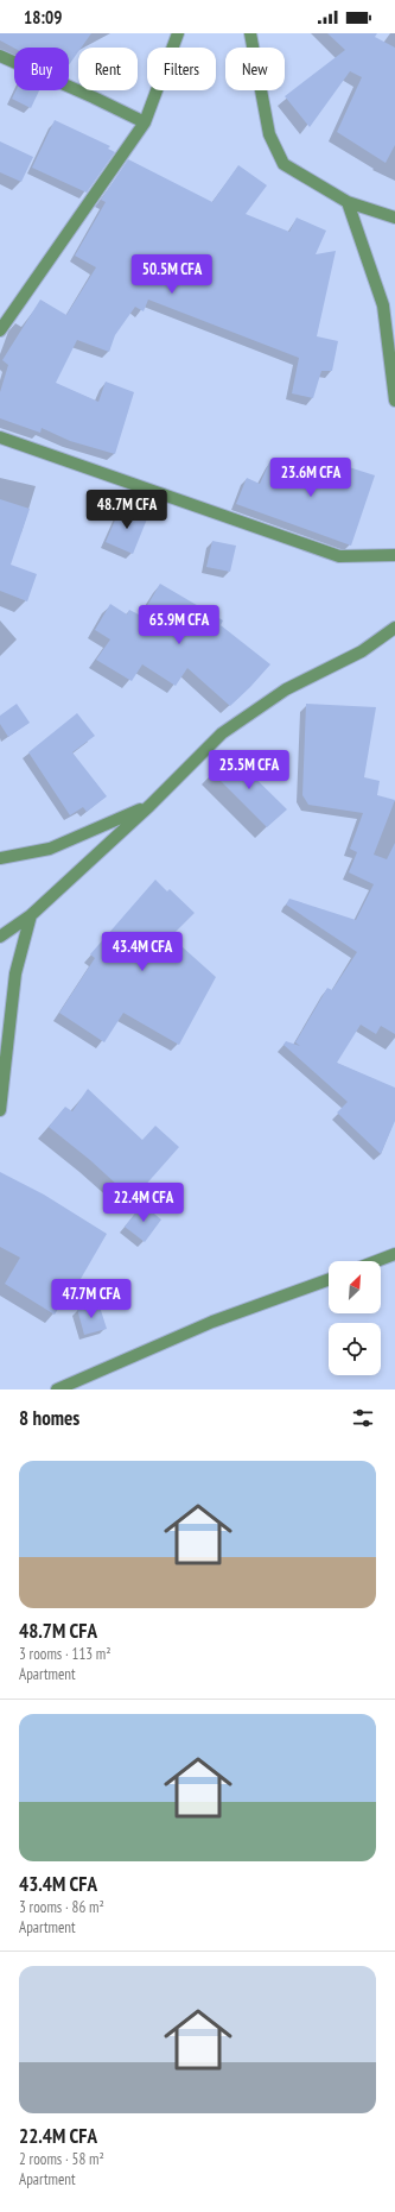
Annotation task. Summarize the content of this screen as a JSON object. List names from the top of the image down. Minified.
{"north":"top right","page":{"status":"18:09","chip":["Buy","Rent","Filters","New"],"price":["50.5M CFA","23.6M CFA","48.7M CFA","65.9M CFA","25.5M CFA","43.4M CFA","22.4M CFA","47.7M CFA"],"heading":"8 homes","list":[{"name":"48.7M CFA","note":"3 rooms · 113 m² · Apartment"},{"name":"43.4M CFA","note":"3 rooms · 86 m² · Apartment"},{"name":"22.4M CFA","note":"2 rooms · 58 m² · Apartment"}]}}
